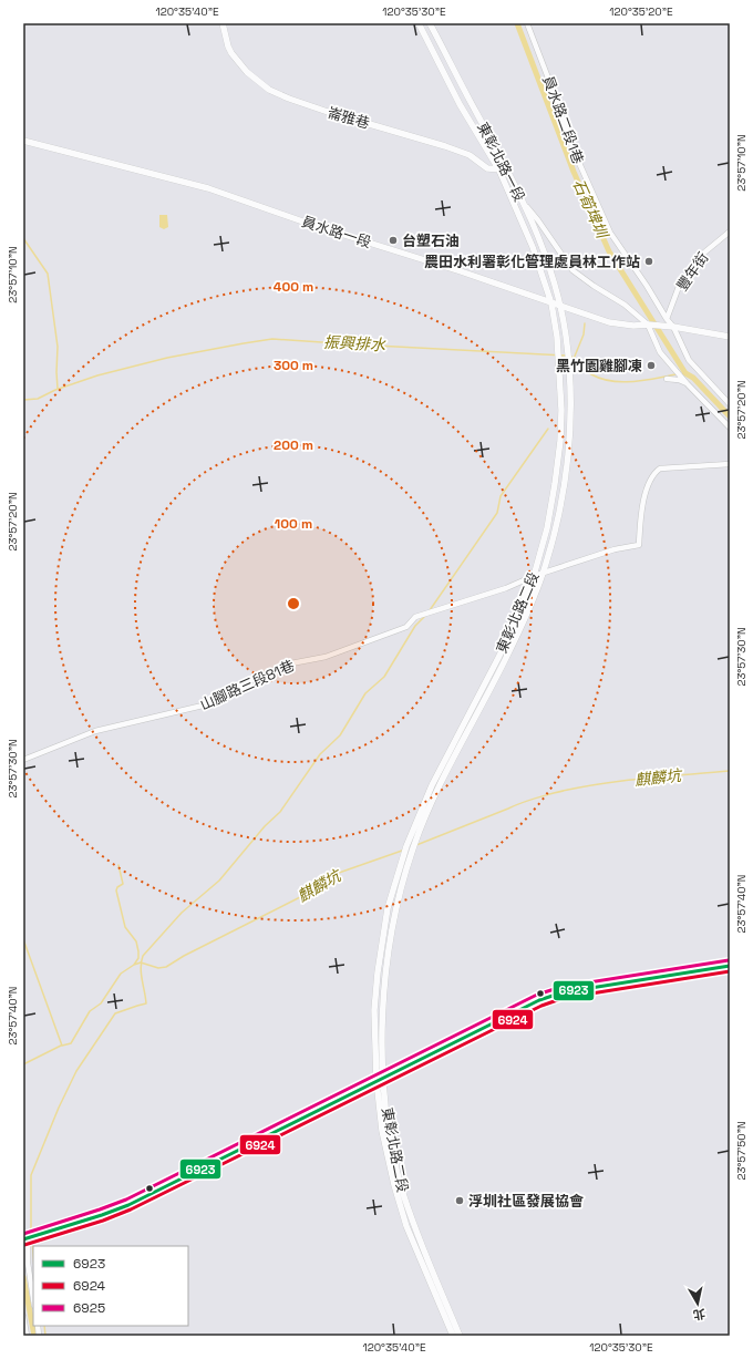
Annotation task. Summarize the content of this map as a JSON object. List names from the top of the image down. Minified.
{"streets":{"street":["崙雅巷","員水路二段1巷","東彰北路一段","員水路一段","豐年街","東彰北路二段","山腳路三段81巷"]},"crossings":[["崙雅巷","東彰北路一段"],["員水路二段1巷","員水路一段"],["員水路二段1巷","豐年街"],["東彰北路一段","員水路一段"],["東彰北路一段","東彰北路二段"],["員水路一段","東彰北路二段"],["東彰北路二段","山腳路三段81巷"]],"water":["石筍埤圳","振興排水","麒麟坑"],"places":["台塑石油","農田水利署彰化管理處員林工作站","黑竹園雞腳凍","浮圳社區發展協會"],"lines":["transit line 6925","transit line 6923","transit line 6924"],"legend":["6923","6924","6925"],"north":"bottom","coordinates":["120°35'40\"E","120°35'30\"E","120°35'20\"E","23°57'10\"N","23°57'20\"N","23°57'30\"N","23°57'40\"N","23°57'50\"N"],"rings":["400 m","300 m","200 m","100 m"]}
